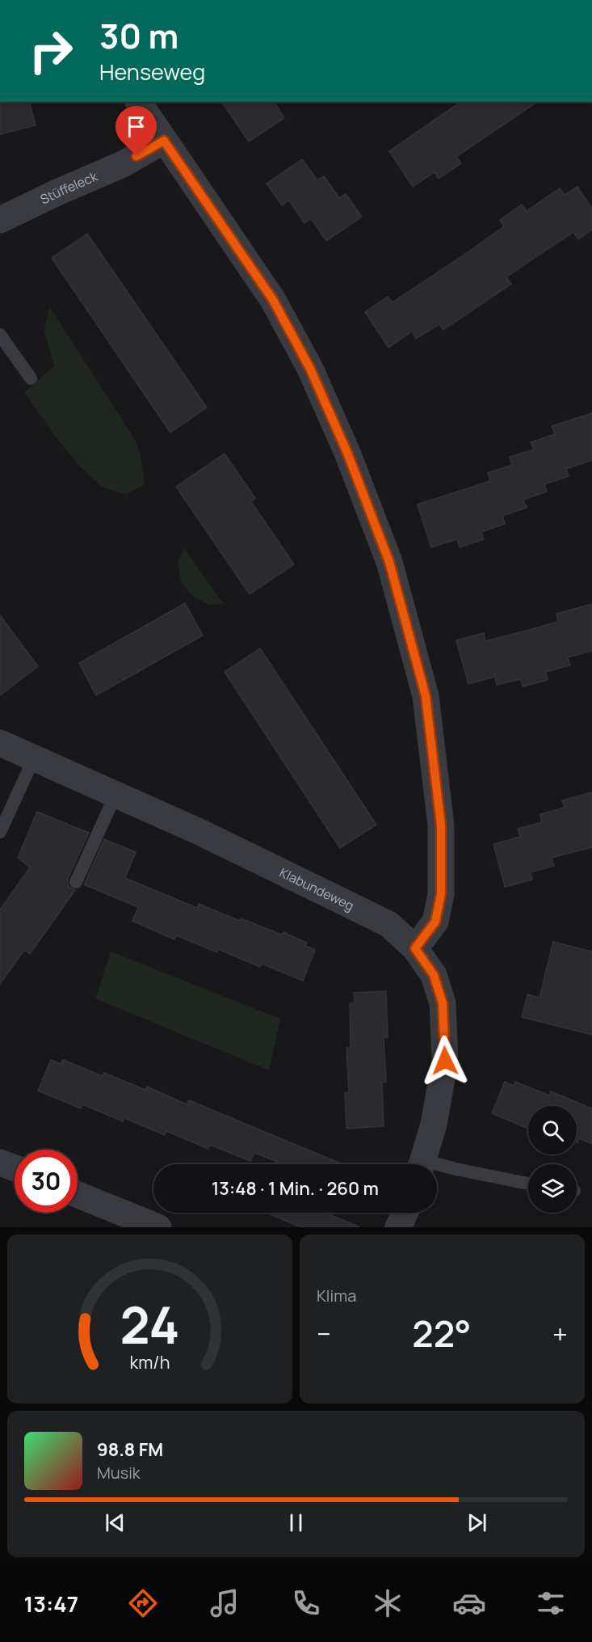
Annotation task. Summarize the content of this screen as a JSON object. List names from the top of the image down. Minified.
{"streets":{"street":["Stüffeleck","Klabundeweg"]},"page":{"turn":["30 m","Henseweg"],"limit":"30","trip":"13:48 · 1 Min. · 260 m","tile":"Klima","heat":["−","22°","+"],"song":["98.8 FM","Musik"],"tabs":"13:47","gauge":["24","km/h"]}}
